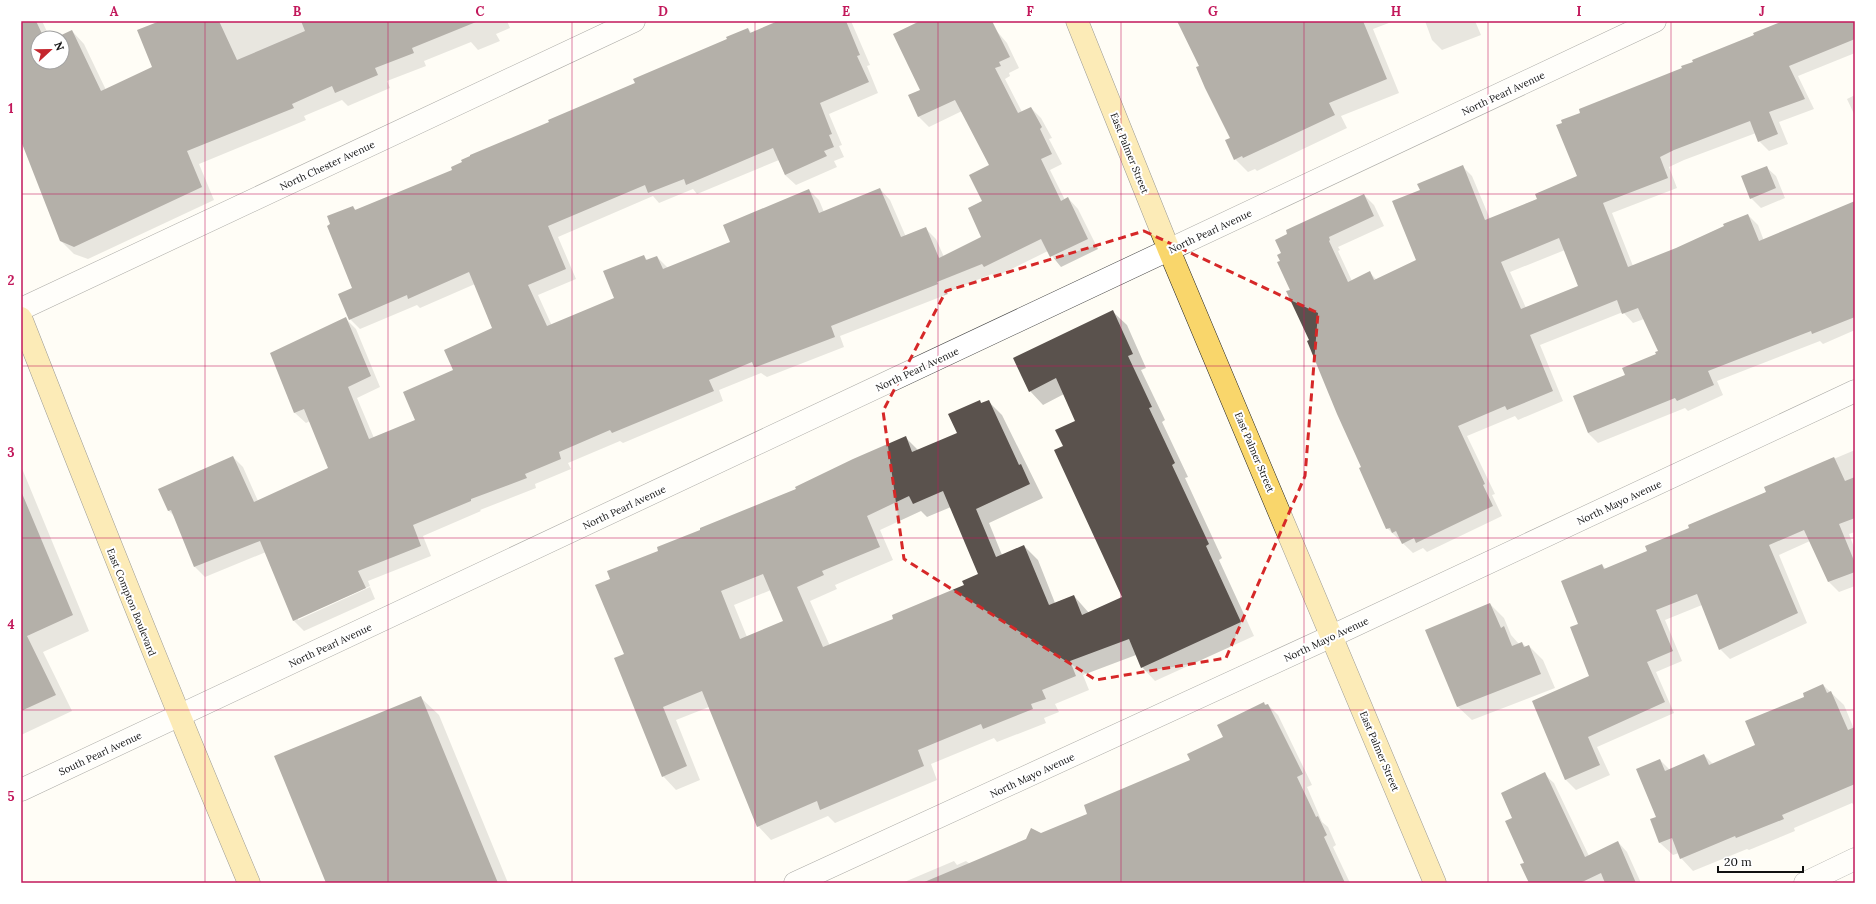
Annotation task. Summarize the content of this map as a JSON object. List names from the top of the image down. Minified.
{"streets":{"main road":["East Palmer Street","East Compton Boulevard"],"street":["North Pearl Avenue","North Chester Avenue","North Mayo Avenue","South Pearl Avenue"]},"crossings":[["North Pearl Avenue","East Palmer Street"],["North Pearl Avenue","East Compton Boulevard"],["North Pearl Avenue","South Pearl Avenue"],["East Palmer Street","North Mayo Avenue"],["East Compton Boulevard","South Pearl Avenue"]],"scale_bar":"20 m","north":"right","grid":{"columns":["A","B","C","D","E","F","G","H","I","J"],"rows":["1","2","3","4","5"]}}
